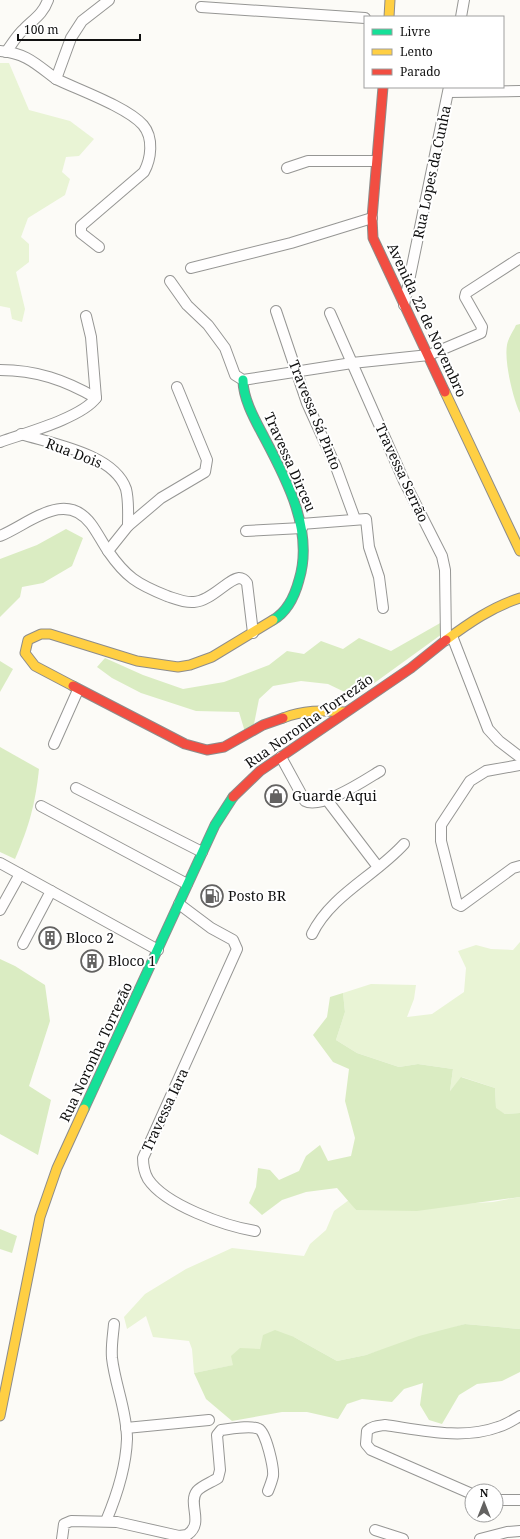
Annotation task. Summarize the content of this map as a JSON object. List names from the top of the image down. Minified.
{"streets":{"street":["Rua Lopes da Cunha","Avenida 22 de Novembro","Travessa Sá Pinto","Rua Dois","Travessa Dirceu","Travessa Serrão","Rua Noronha Torrezão","Travessa Iara"]},"crossings":[["Rua Lopes da Cunha","Avenida 22 de Novembro"],["Travessa Serrão","Rua Noronha Torrezão"],["Rua Noronha Torrezão","Travessa Iara"]],"places":{"shop":["Guarde Aqui"],"fuel station":["Posto BR"],"building":["Bloco 2","Bloco 1"]},"legend":["Livre","Lento","Parado"],"scale_bar":"100 m","north":"top"}
